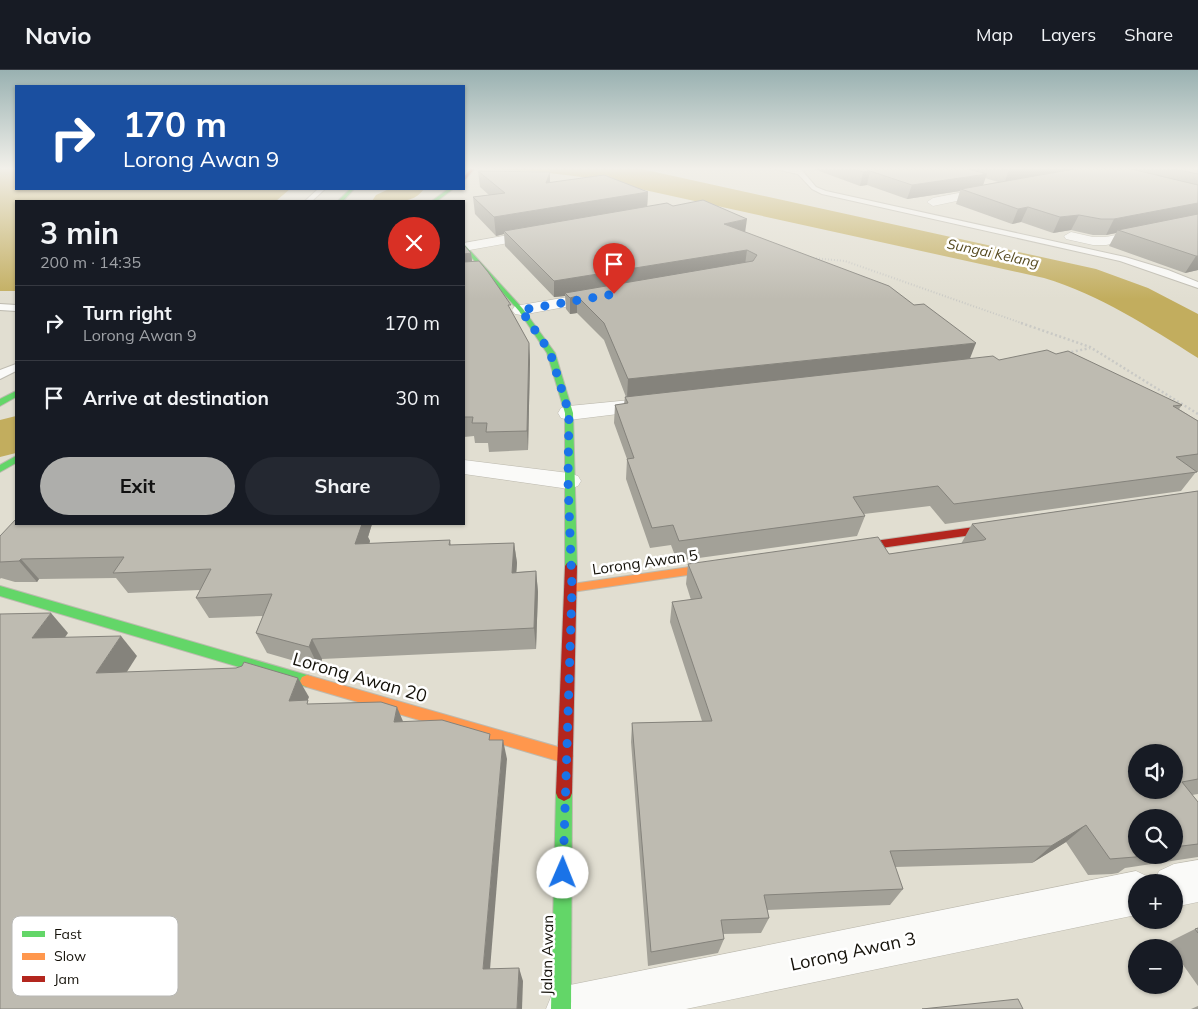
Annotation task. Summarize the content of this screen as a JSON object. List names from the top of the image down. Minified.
{"streets":{"main road":["Lorong Awan 5","Lorong Awan 20","Jalan Awan"],"street":["Lorong Awan 3"]},"crossings":[["Lorong Awan 5","Jalan Awan"],["Lorong Awan 20","Jalan Awan"]],"water":["Sungai Kelang"],"legend":["Fast","Slow","Jam"],"page":{"header":"Navio","nav":["Map","Layers","Share"],"turn":["170 m","Lorong Awan 9"],"heading":["3 min","200 m · 14:35"],"list":[{"name":"Turn right","note":"Lorong Awan 9","value":"170 m"},{"name":"Arrive at destination","value":"30 m"}],"buttons":["Exit","Share"],"map_buttons":["+","−"]}}
